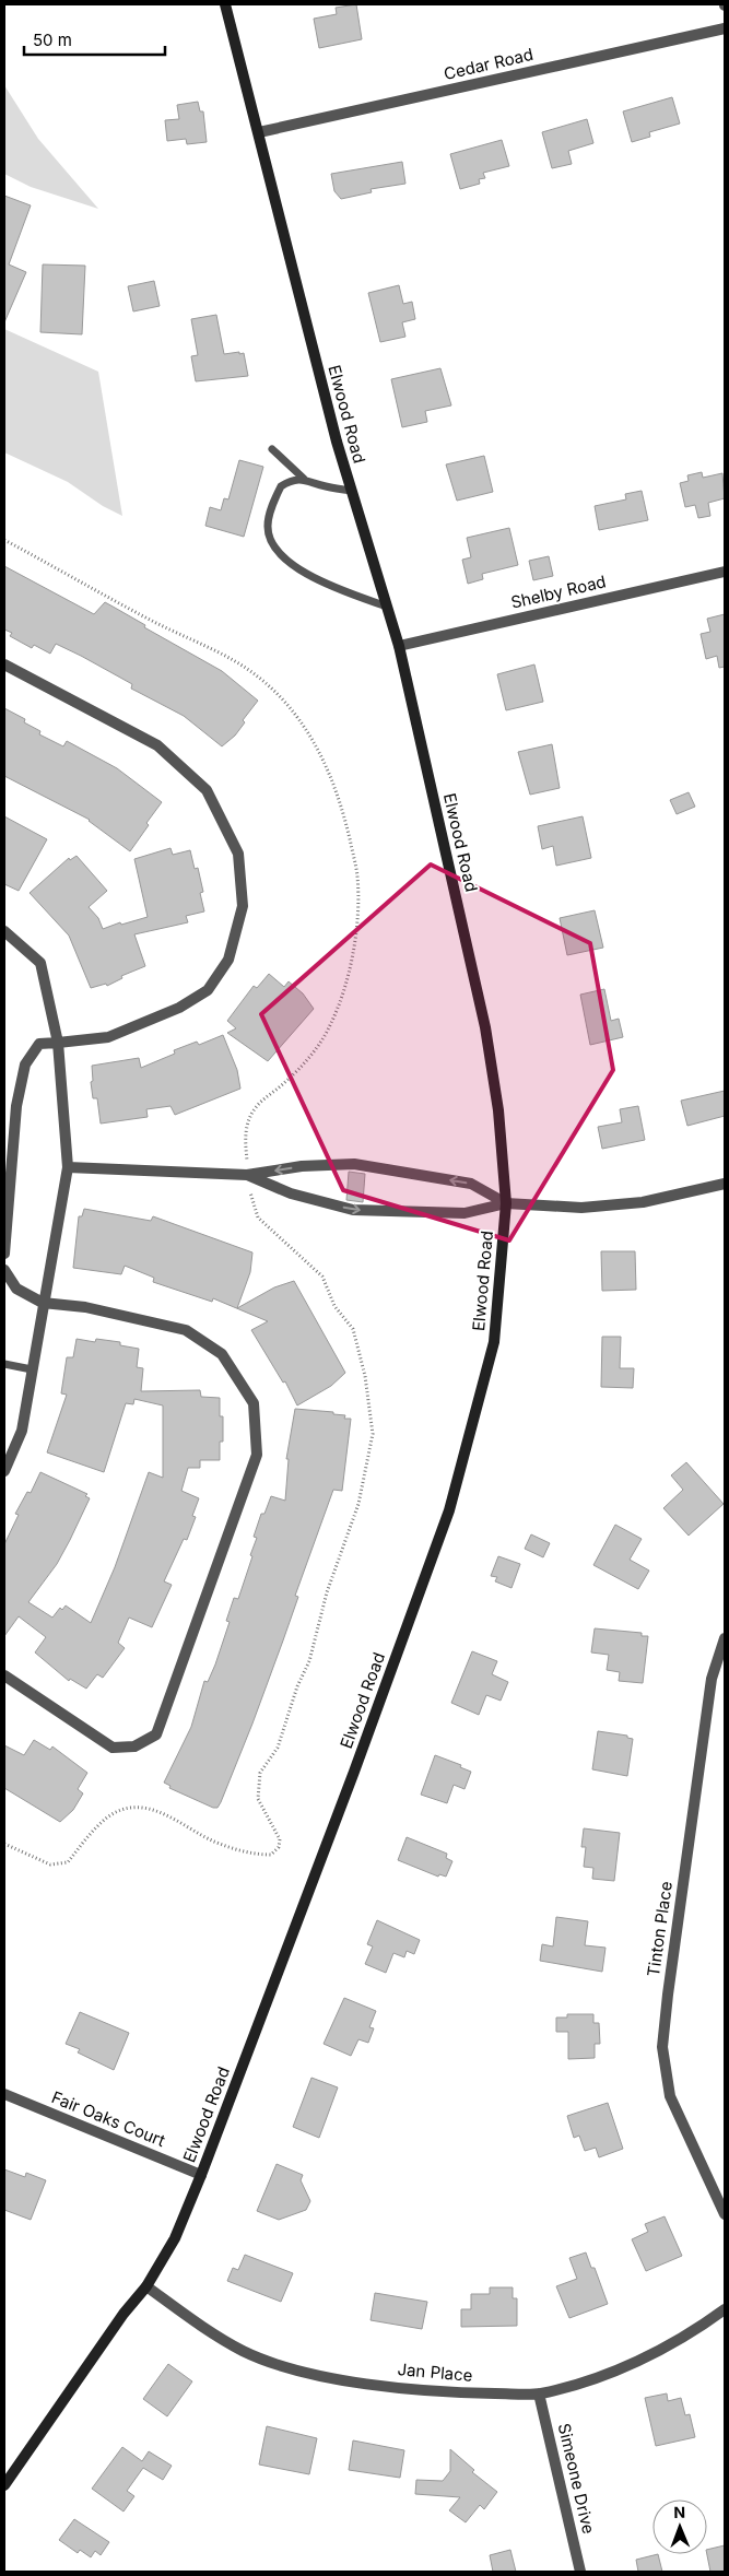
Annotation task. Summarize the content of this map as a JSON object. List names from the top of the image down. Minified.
{"streets":{"main road":["Elwood Road"],"street":["Cedar Road","Shelby Road","Tinton Place","Fair Oaks Court","Jan Place","Simeone Drive"]},"crossings":[["Cedar Road","Elwood Road"],["Elwood Road","Shelby Road"],["Elwood Road","Fair Oaks Court"],["Elwood Road","Jan Place"],["Jan Place","Simeone Drive"]],"scale_bar":"50 m","north":"top"}
